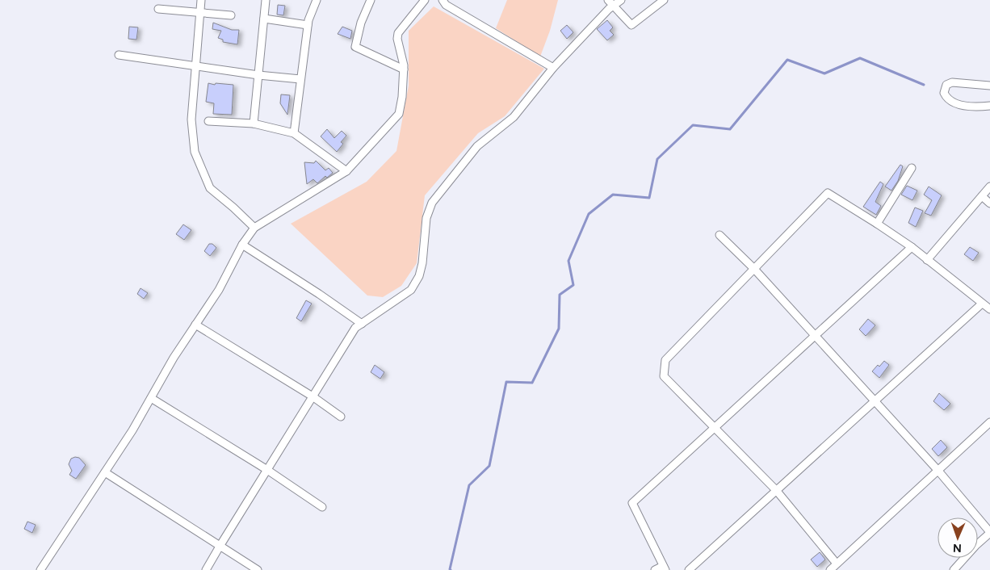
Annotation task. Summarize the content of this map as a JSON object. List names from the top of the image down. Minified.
{"north":"bottom"}
